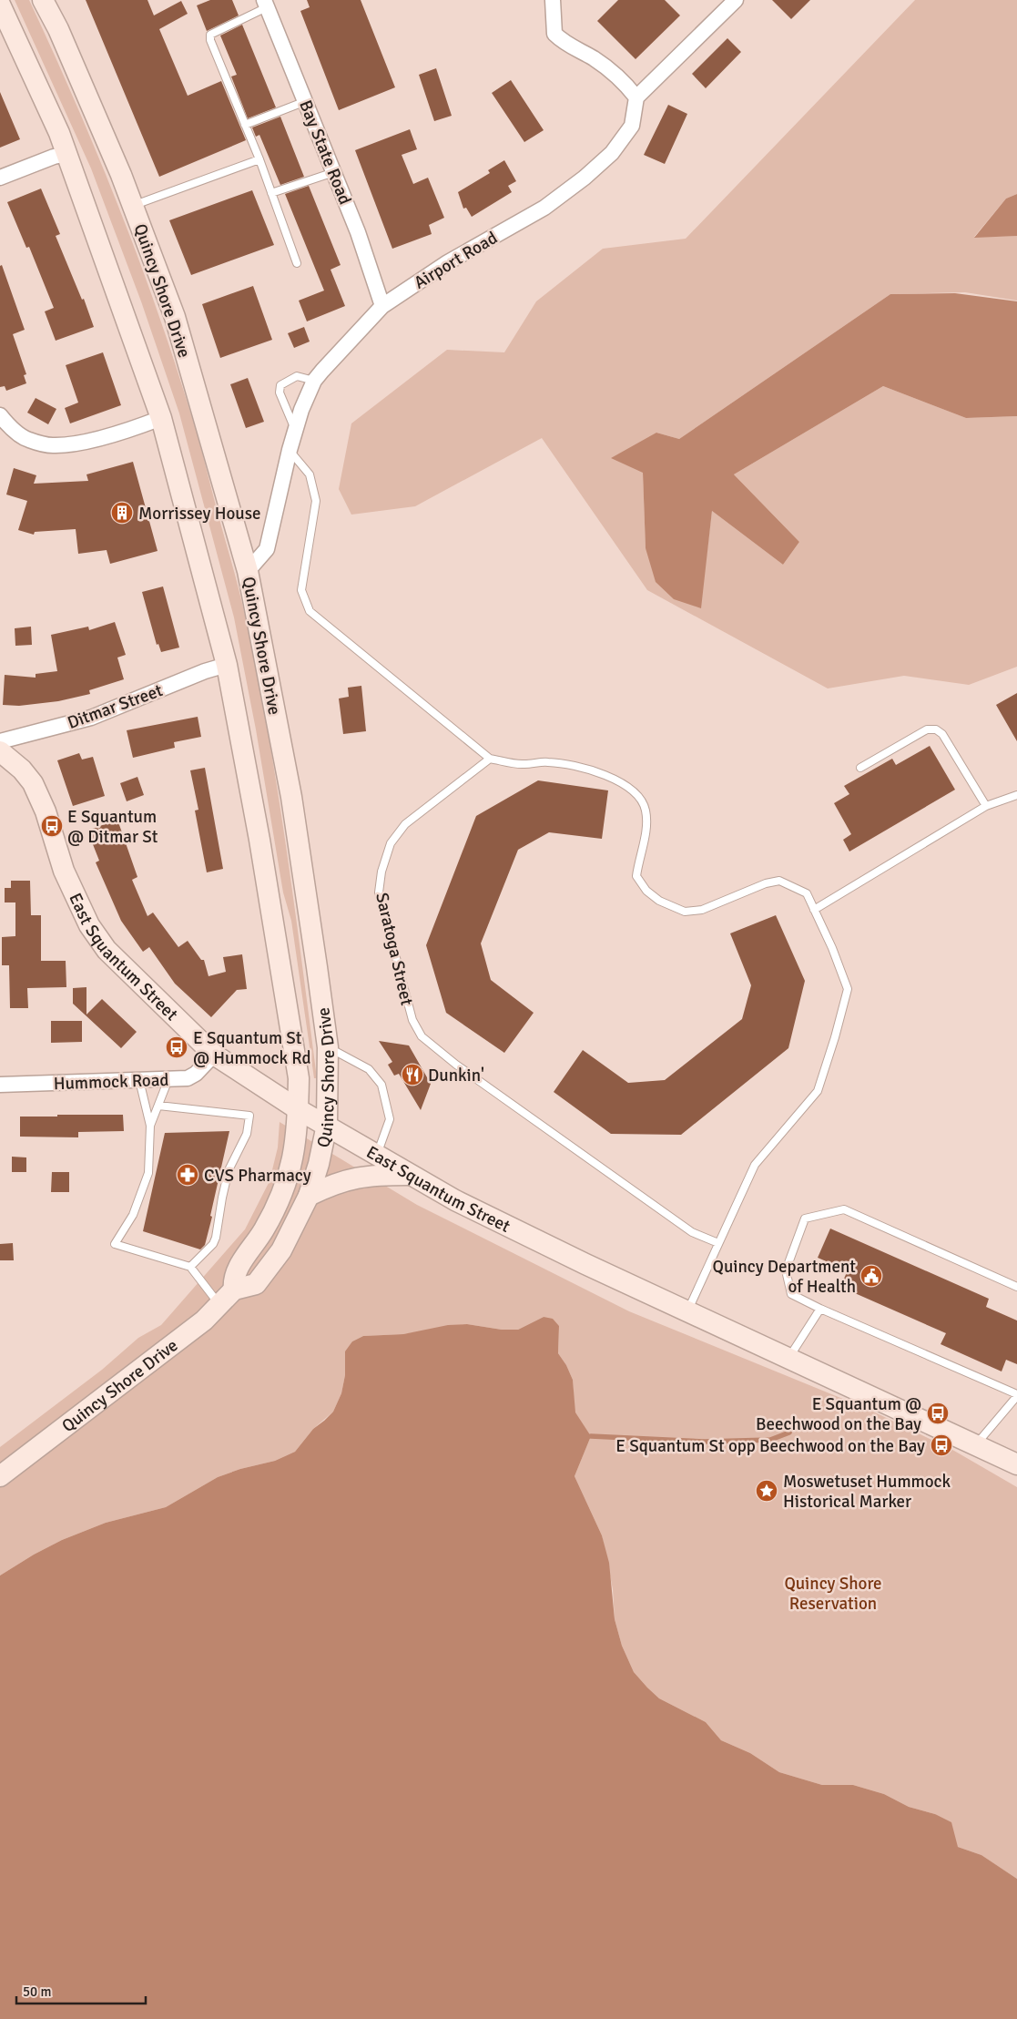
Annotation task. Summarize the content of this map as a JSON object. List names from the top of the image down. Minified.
{"streets":{"main road":["Quincy Shore Drive","East Squantum Street"],"street":["Bay State Road","Airport Road","Ditmar Street","Hummock Road"],"lane":["Saratoga Street"]},"crossings":[["Bay State Road","Airport Road"],["Airport Road","Quincy Shore Drive"],["Quincy Shore Drive","Ditmar Street"],["Quincy Shore Drive","East Squantum Street"],["East Squantum Street","Hummock Road"]],"parks":["Quincy Shore Reservation"],"places":{"building":["Morrissey House"],"bus stop":["E Squantum @ Ditmar St","E Squantum St @ Hummock Rd","E Squantum @ Beechwood on the Bay","E Squantum St opp Beechwood on the Bay"],"restaurant":["Dunkin'"],"pharmacy":["CVS Pharmacy"],"public building":["Quincy Department of Health"],"place":["Moswetuset Hummock Historical Marker"]},"scale_bar":"50 m"}
